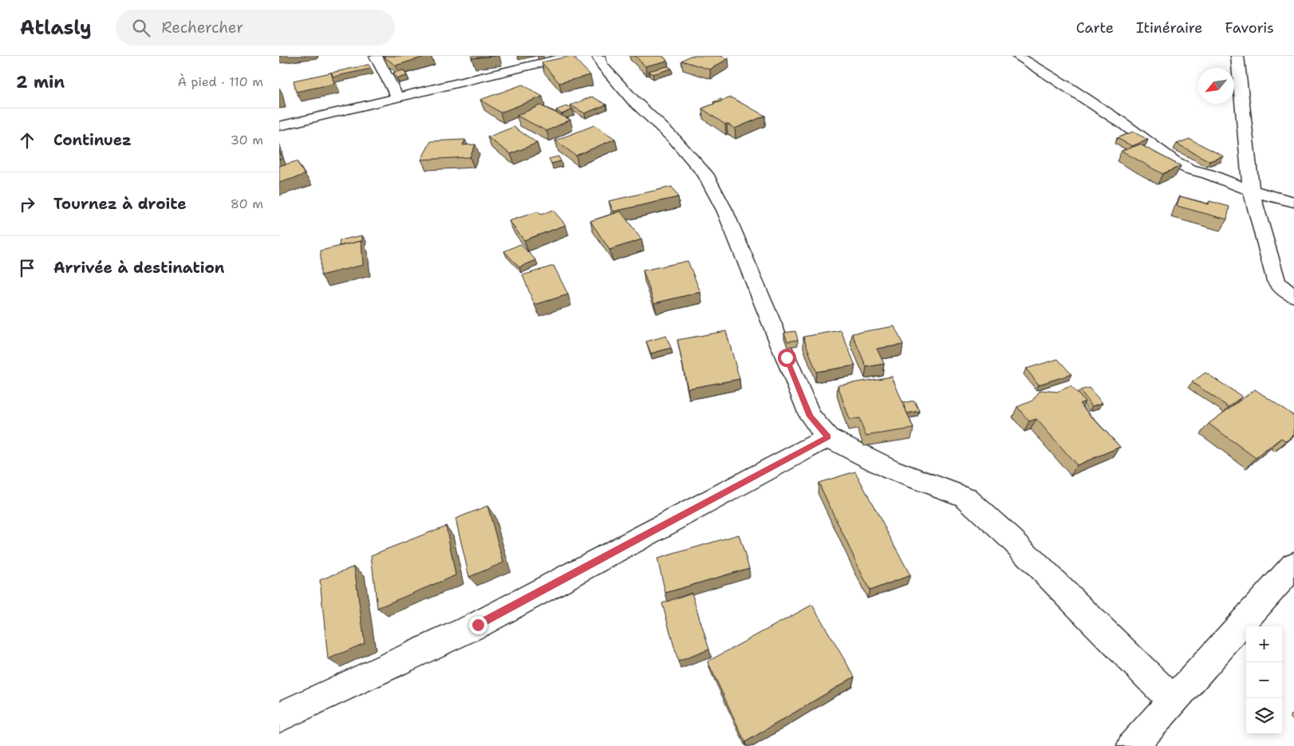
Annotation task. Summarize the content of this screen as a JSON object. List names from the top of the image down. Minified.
{"north":"bottom left","page":{"header":"Atlasly","search":"Rechercher","nav":["Carte","Itinéraire","Favoris"],"heading":["2 min","À pied · 110 m"],"list":[["Continuez","30 m"],["Tournez à droite","80 m"],"Arrivée à destination"],"map_buttons":["+","−"]}}
